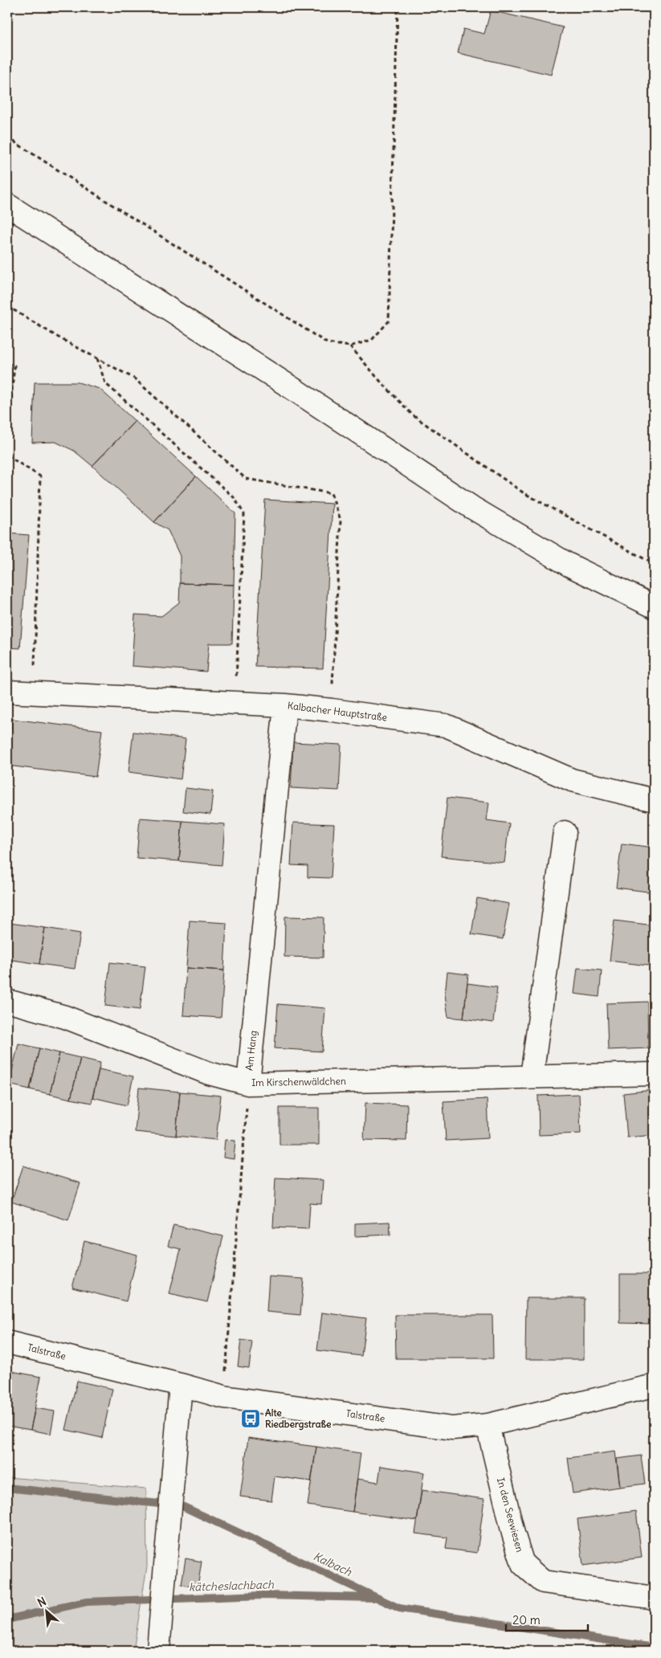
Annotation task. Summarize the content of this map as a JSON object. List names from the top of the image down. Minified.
{"streets":{"street":["Kalbacher Hauptstraße","Am Hang","Im Kirschenwäldchen","Talstraße","In den Seewiesen"]},"crossings":[["Kalbacher Hauptstraße","Am Hang"],["Am Hang","Im Kirschenwäldchen"],["Am Hang","Talstraße"],["Talstraße","In den Seewiesen"]],"water":["Kalbach","kätcheslachbach"],"places":{"bus stop":["Alte Riedbergstraße"]},"scale_bar":"20 m","north":"top left"}
